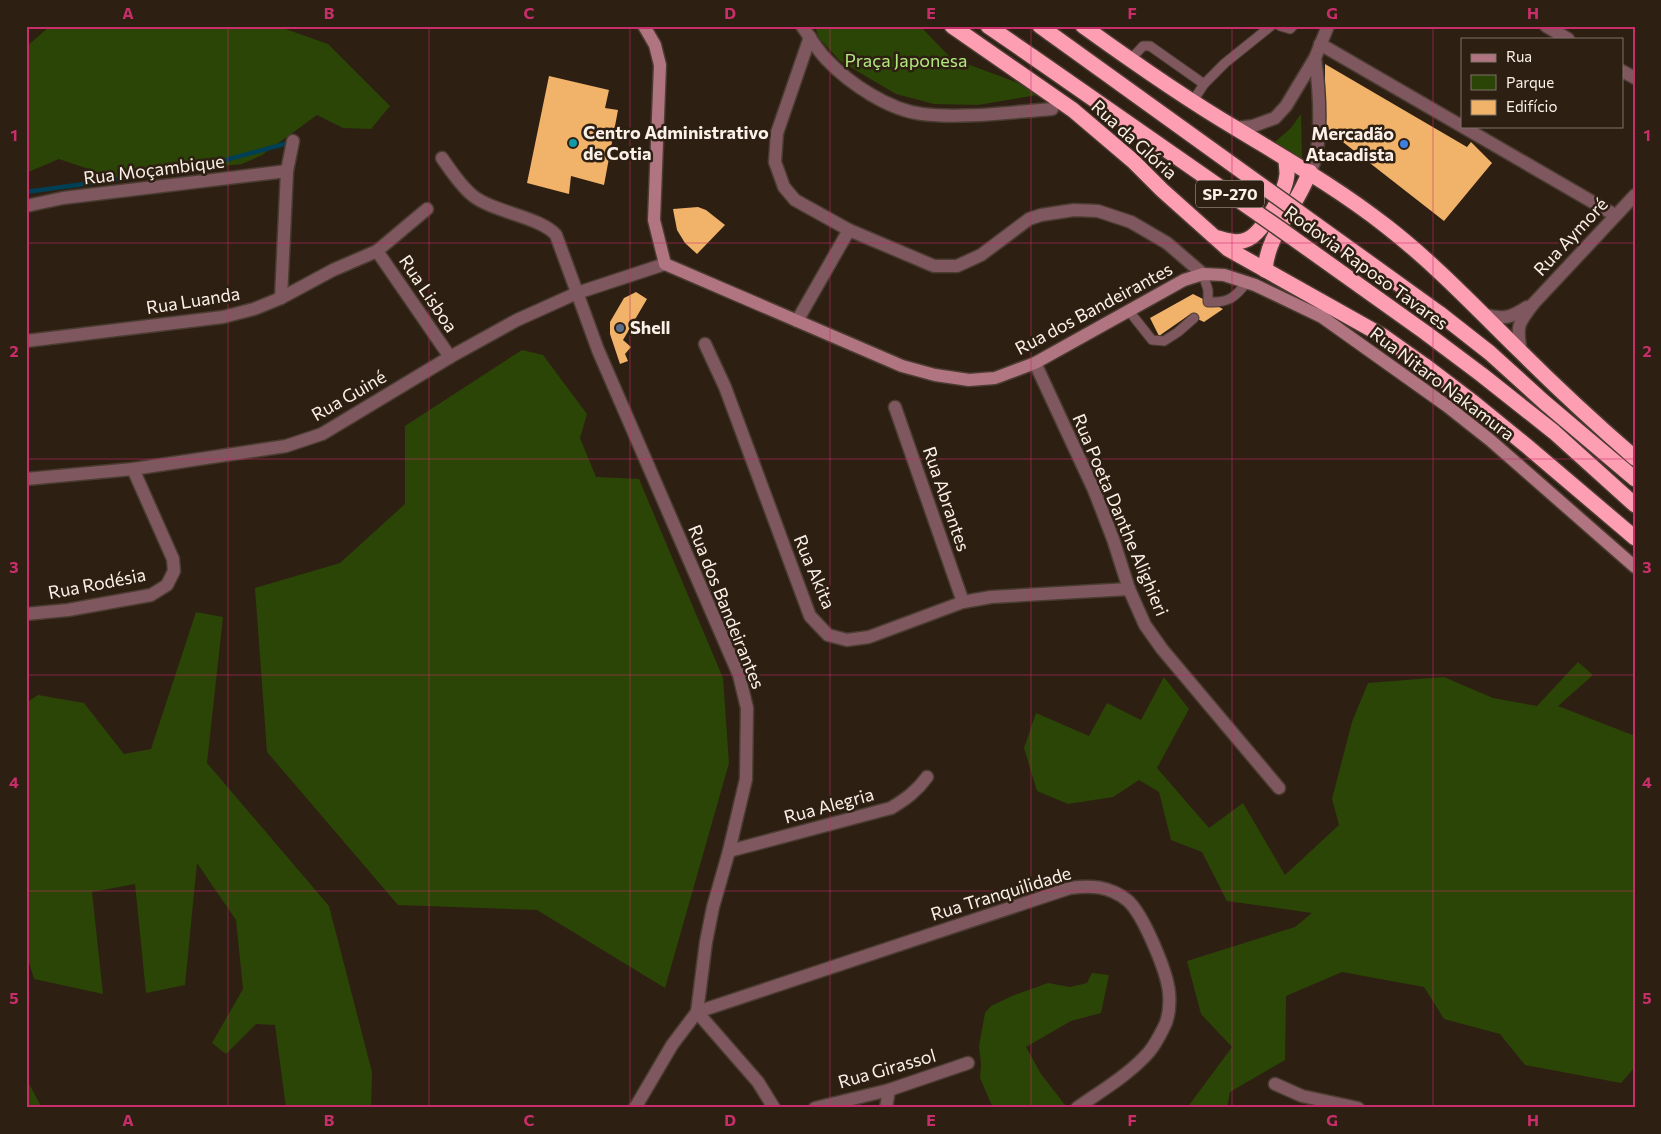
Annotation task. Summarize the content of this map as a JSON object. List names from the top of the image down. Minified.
{"streets":{"highway":["Rua da Glória","SP-270","Rodovia Raposo Tavares"],"main road":["Rua dos Bandeirantes","Rua Nitaro Nakamura"],"street":["Rua Moçambique","Rua Aymoré","Rua Lisboa","Rua Luanda","Rua Guiné","Rua Abrantes","Rua Poeta Danthe Alighieri","Rua Akita","Rua Rodésia","Rua Alegria","Rua Tranquilidade","Rua Girassol"]},"crossings":[["Rua Lisboa","Rua Luanda"],["Rua Lisboa","Rua Guiné"],["Rua dos Bandeirantes","Rua Nitaro Nakamura"],["Rua dos Bandeirantes","Rua Guiné"],["Rua dos Bandeirantes","Rua Poeta Danthe Alighieri"],["Rua dos Bandeirantes","Rua Alegria"],["Rua dos Bandeirantes","Rua Tranquilidade"],["Rua Guiné","Rua Rodésia"],["Rua Abrantes","Rua Akita"],["Rua Poeta Danthe Alighieri","Rua Akita"]],"parks":["Praça Japonesa"],"places":["Centro Administrativo de Cotia","Mercadão Atacadista","Shell"],"legend":["Rua","Parque","Edifício"],"grid":{"columns":["A","B","C","D","E","F","G","H"],"rows":["1","2","3","4","5"]}}
